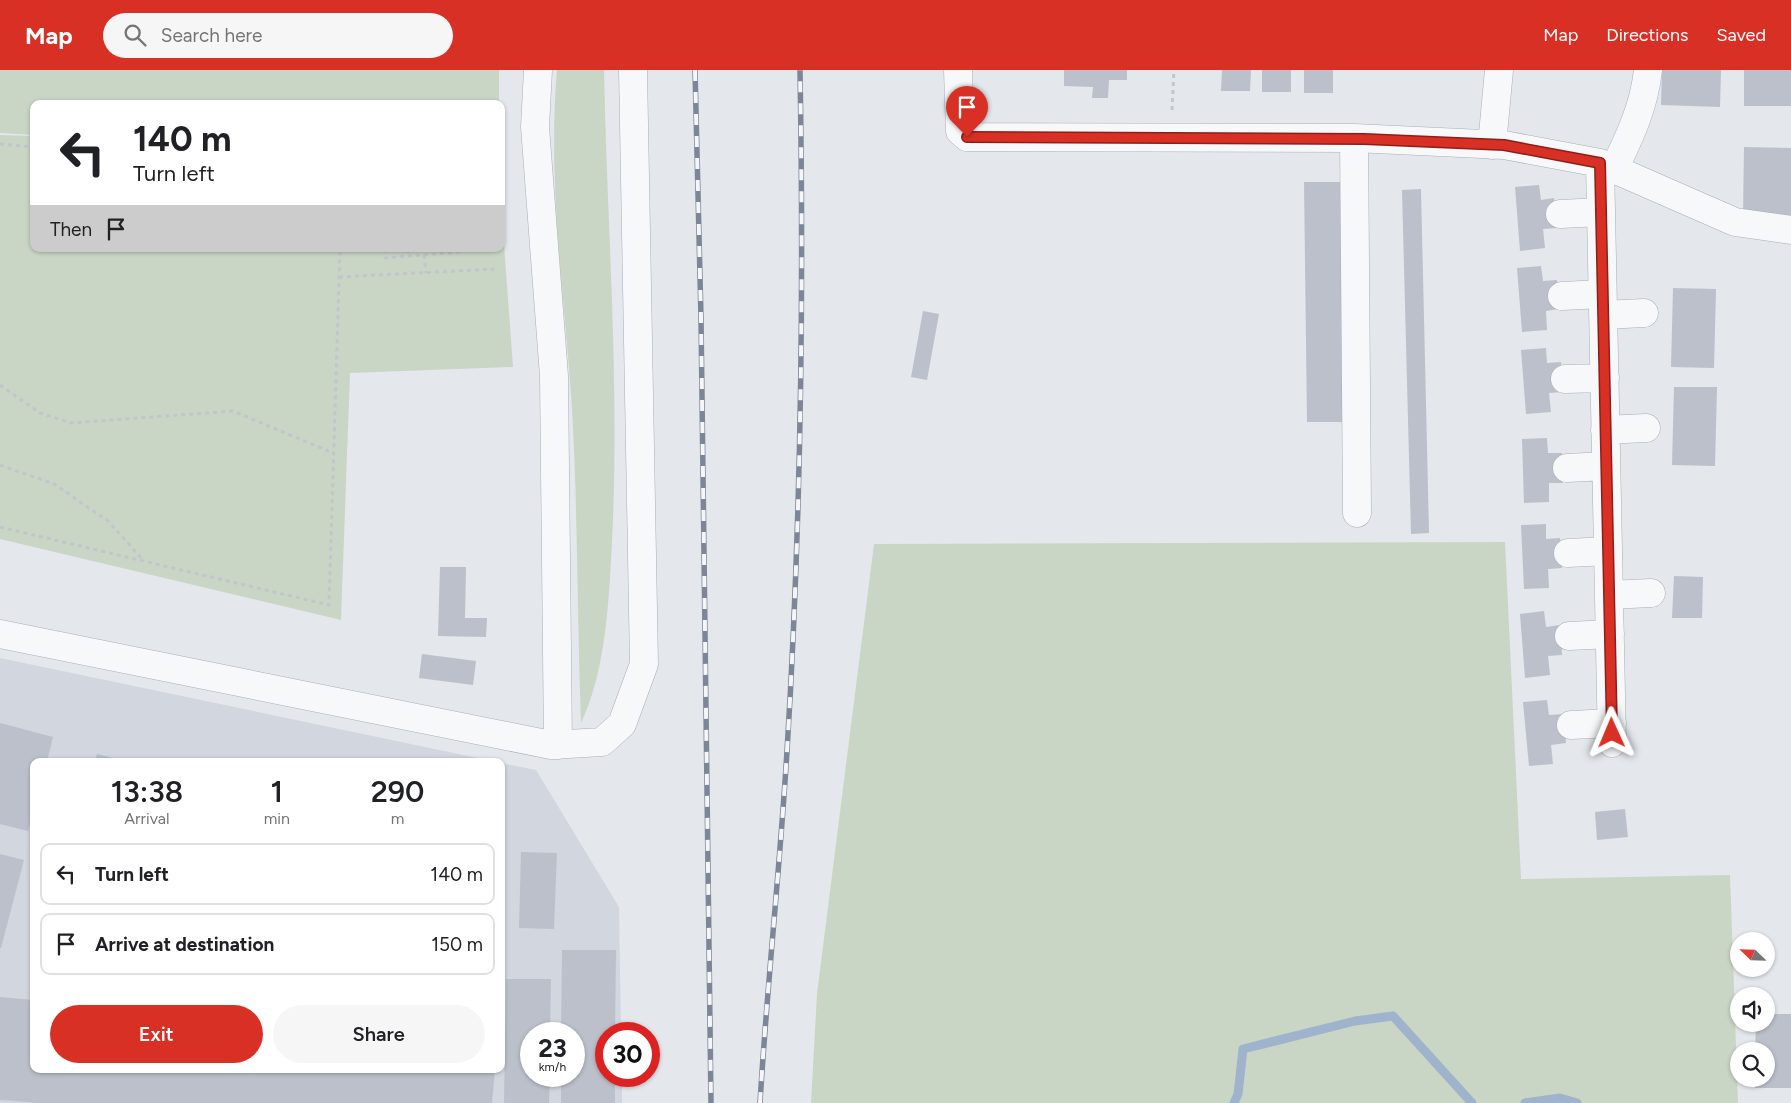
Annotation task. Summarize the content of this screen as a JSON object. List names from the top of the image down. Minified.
{"north":"top left","page":{"header":"Map","search":"Search here","nav":["Map","Directions","Saved"],"turn":["140 m","Turn left"],"then":"Then","eta":["13:38","Arrival","1","min","290","m"],"list":[{"name":"Turn left","value":"140 m"},{"name":"Arrive at destination","value":"150 m"}],"buttons":["Exit","Share"],"speed":"23 km/h","limit":"30"}}
